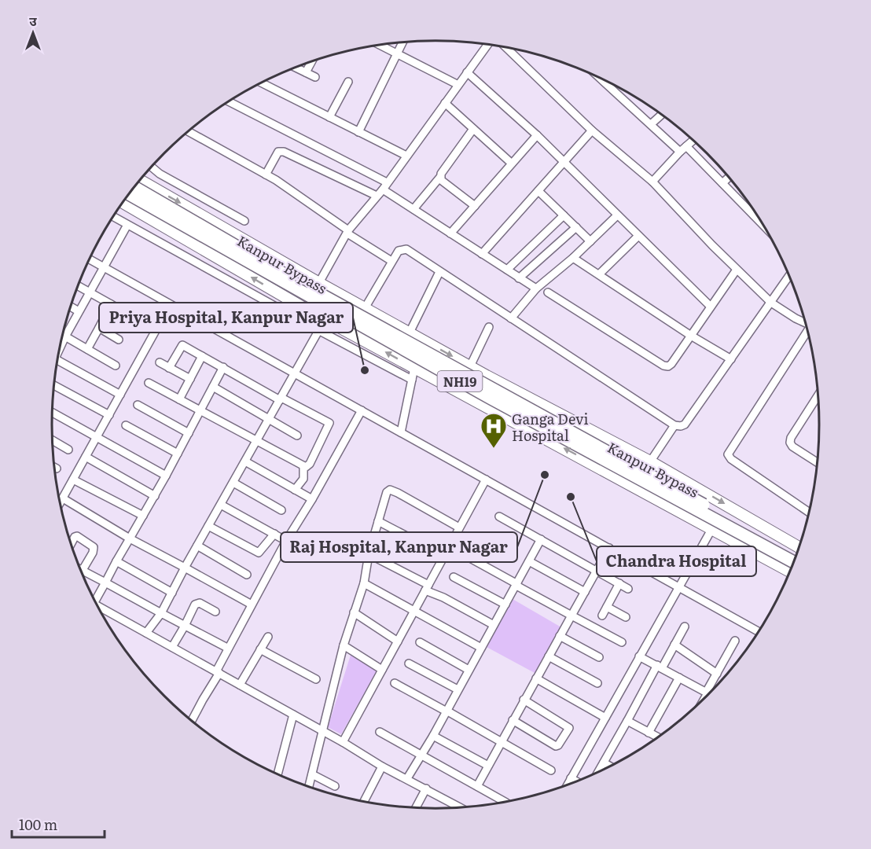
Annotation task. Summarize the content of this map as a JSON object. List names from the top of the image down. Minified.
{"streets":{"highway":["Kanpur Bypass","NH19"]},"places":{"other":["Priya Hospital, Kanpur Nagar","Raj Hospital, Kanpur Nagar","Chandra Hospital"],"hospital":["Ganga Devi Hospital"]},"scale_bar":"100 m","north":"top"}
